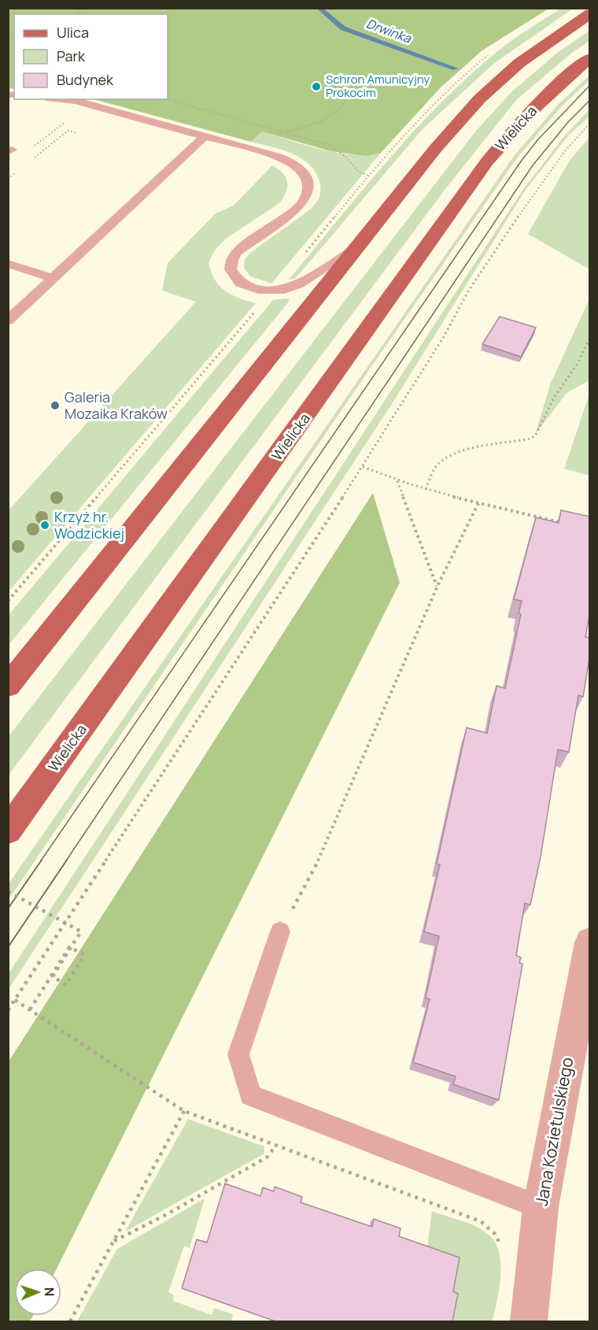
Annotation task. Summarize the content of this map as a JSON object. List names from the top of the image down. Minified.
{"streets":{"main road":["Wielicka"],"street":["Jana Kozietulskiego"]},"water":["Drwinka"],"places":["Schron Amunicyjny Prokocim","Galeria Mozaika Kraków","Krzyż hr. Wodzickiej"],"legend":["Ulica","Park","Budynek"],"north":"right"}
